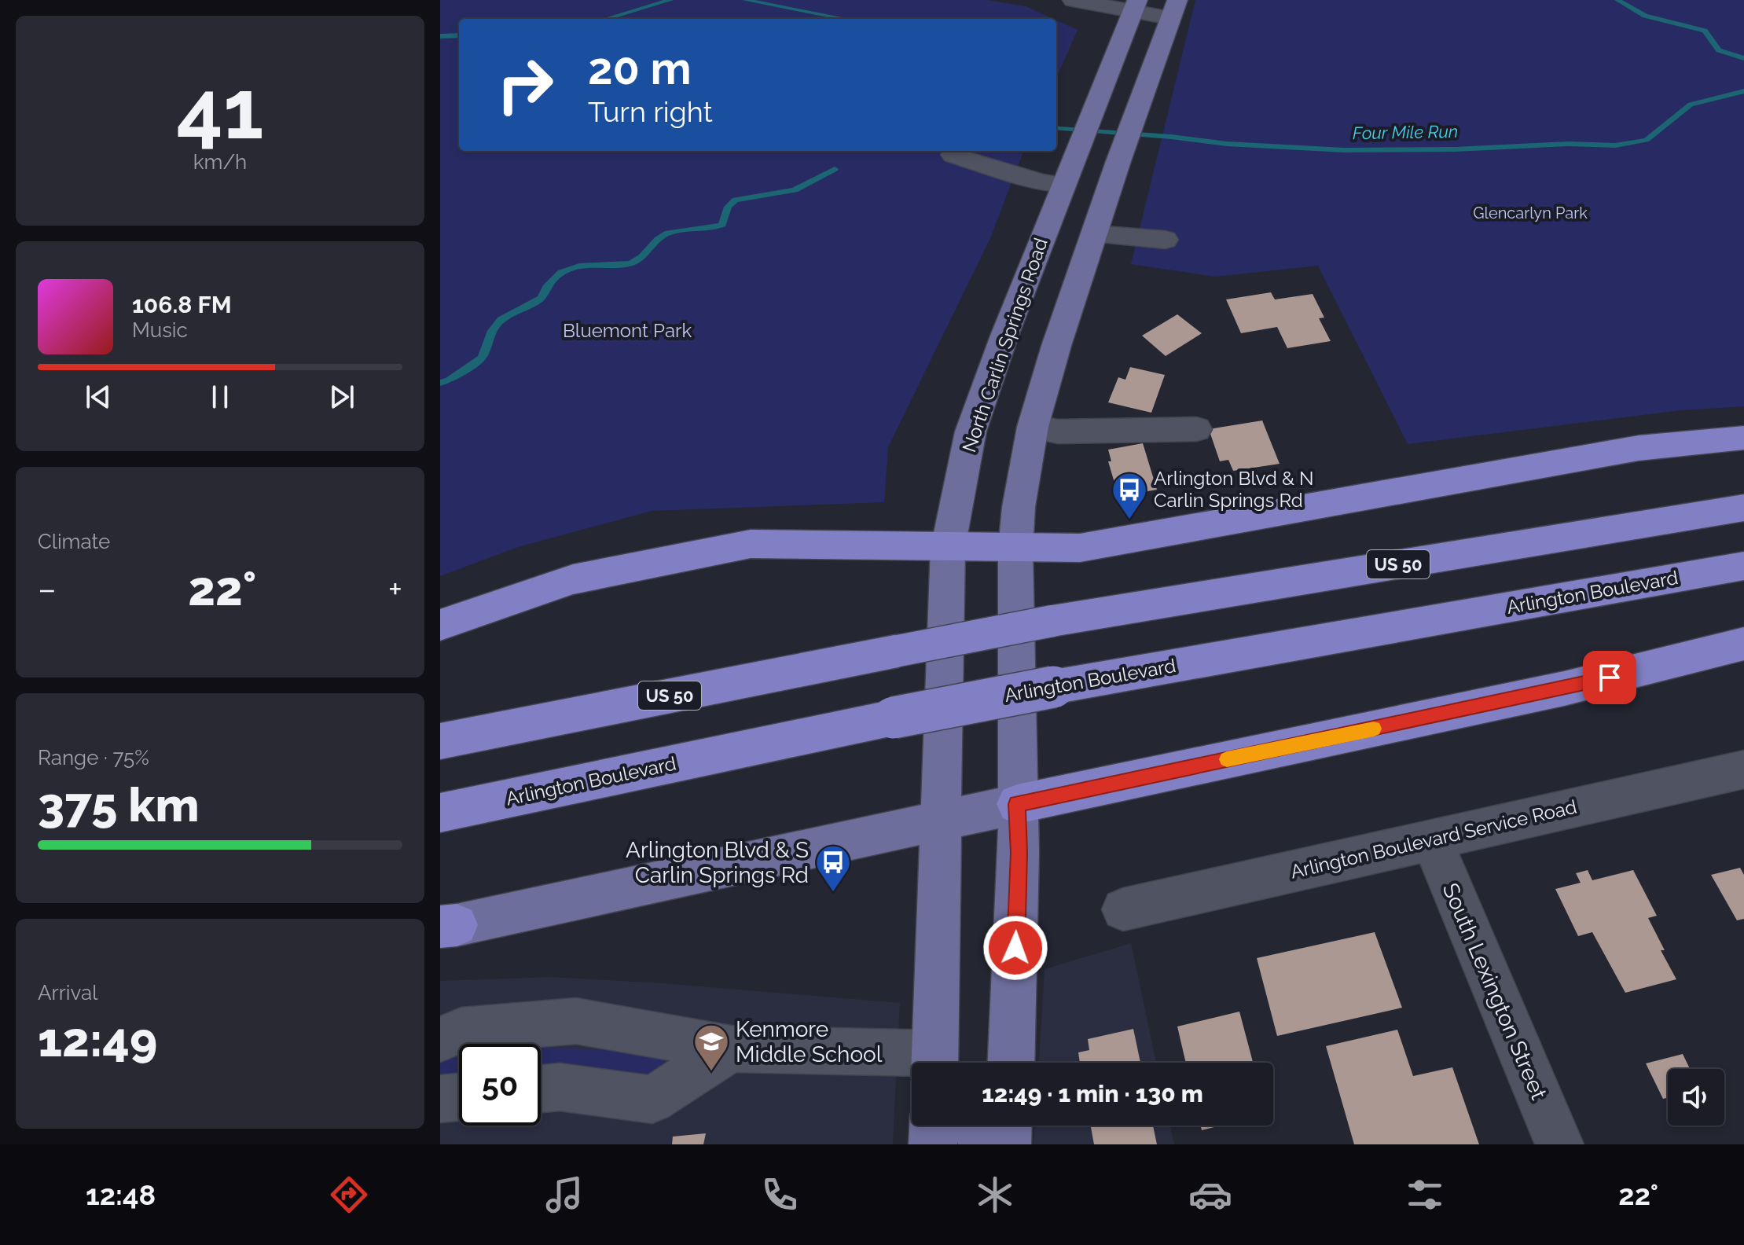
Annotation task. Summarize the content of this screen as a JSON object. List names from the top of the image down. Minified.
{"streets":{"highway":["US 50","Arlington Boulevard"],"main road":["North Carlin Springs Road"],"street":["Arlington Boulevard Service Road","South Lexington Street"]},"crossings":[["Arlington Boulevard Service Road","South Lexington Street"]],"water":["Four Mile Run"],"parks":["Glencarlyn Park","Bluemont Park"],"places":{"bus stop":["Arlington Blvd & N Carlin Springs Rd","Arlington Blvd & S Carlin Springs Rd"],"school or university":["Kenmore Middle School"]},"page":{"tile":[["41","km/h"],"Climate",["Range · 75%","375 km"],["Arrival","12:49"]],"turn":["20 m","Turn right"],"song":["106.8 FM","Music"],"heat":["−","22°","+"],"limit":"50","trip":"12:49 · 1 min · 130 m","tabs":["12:48","22°"]}}
